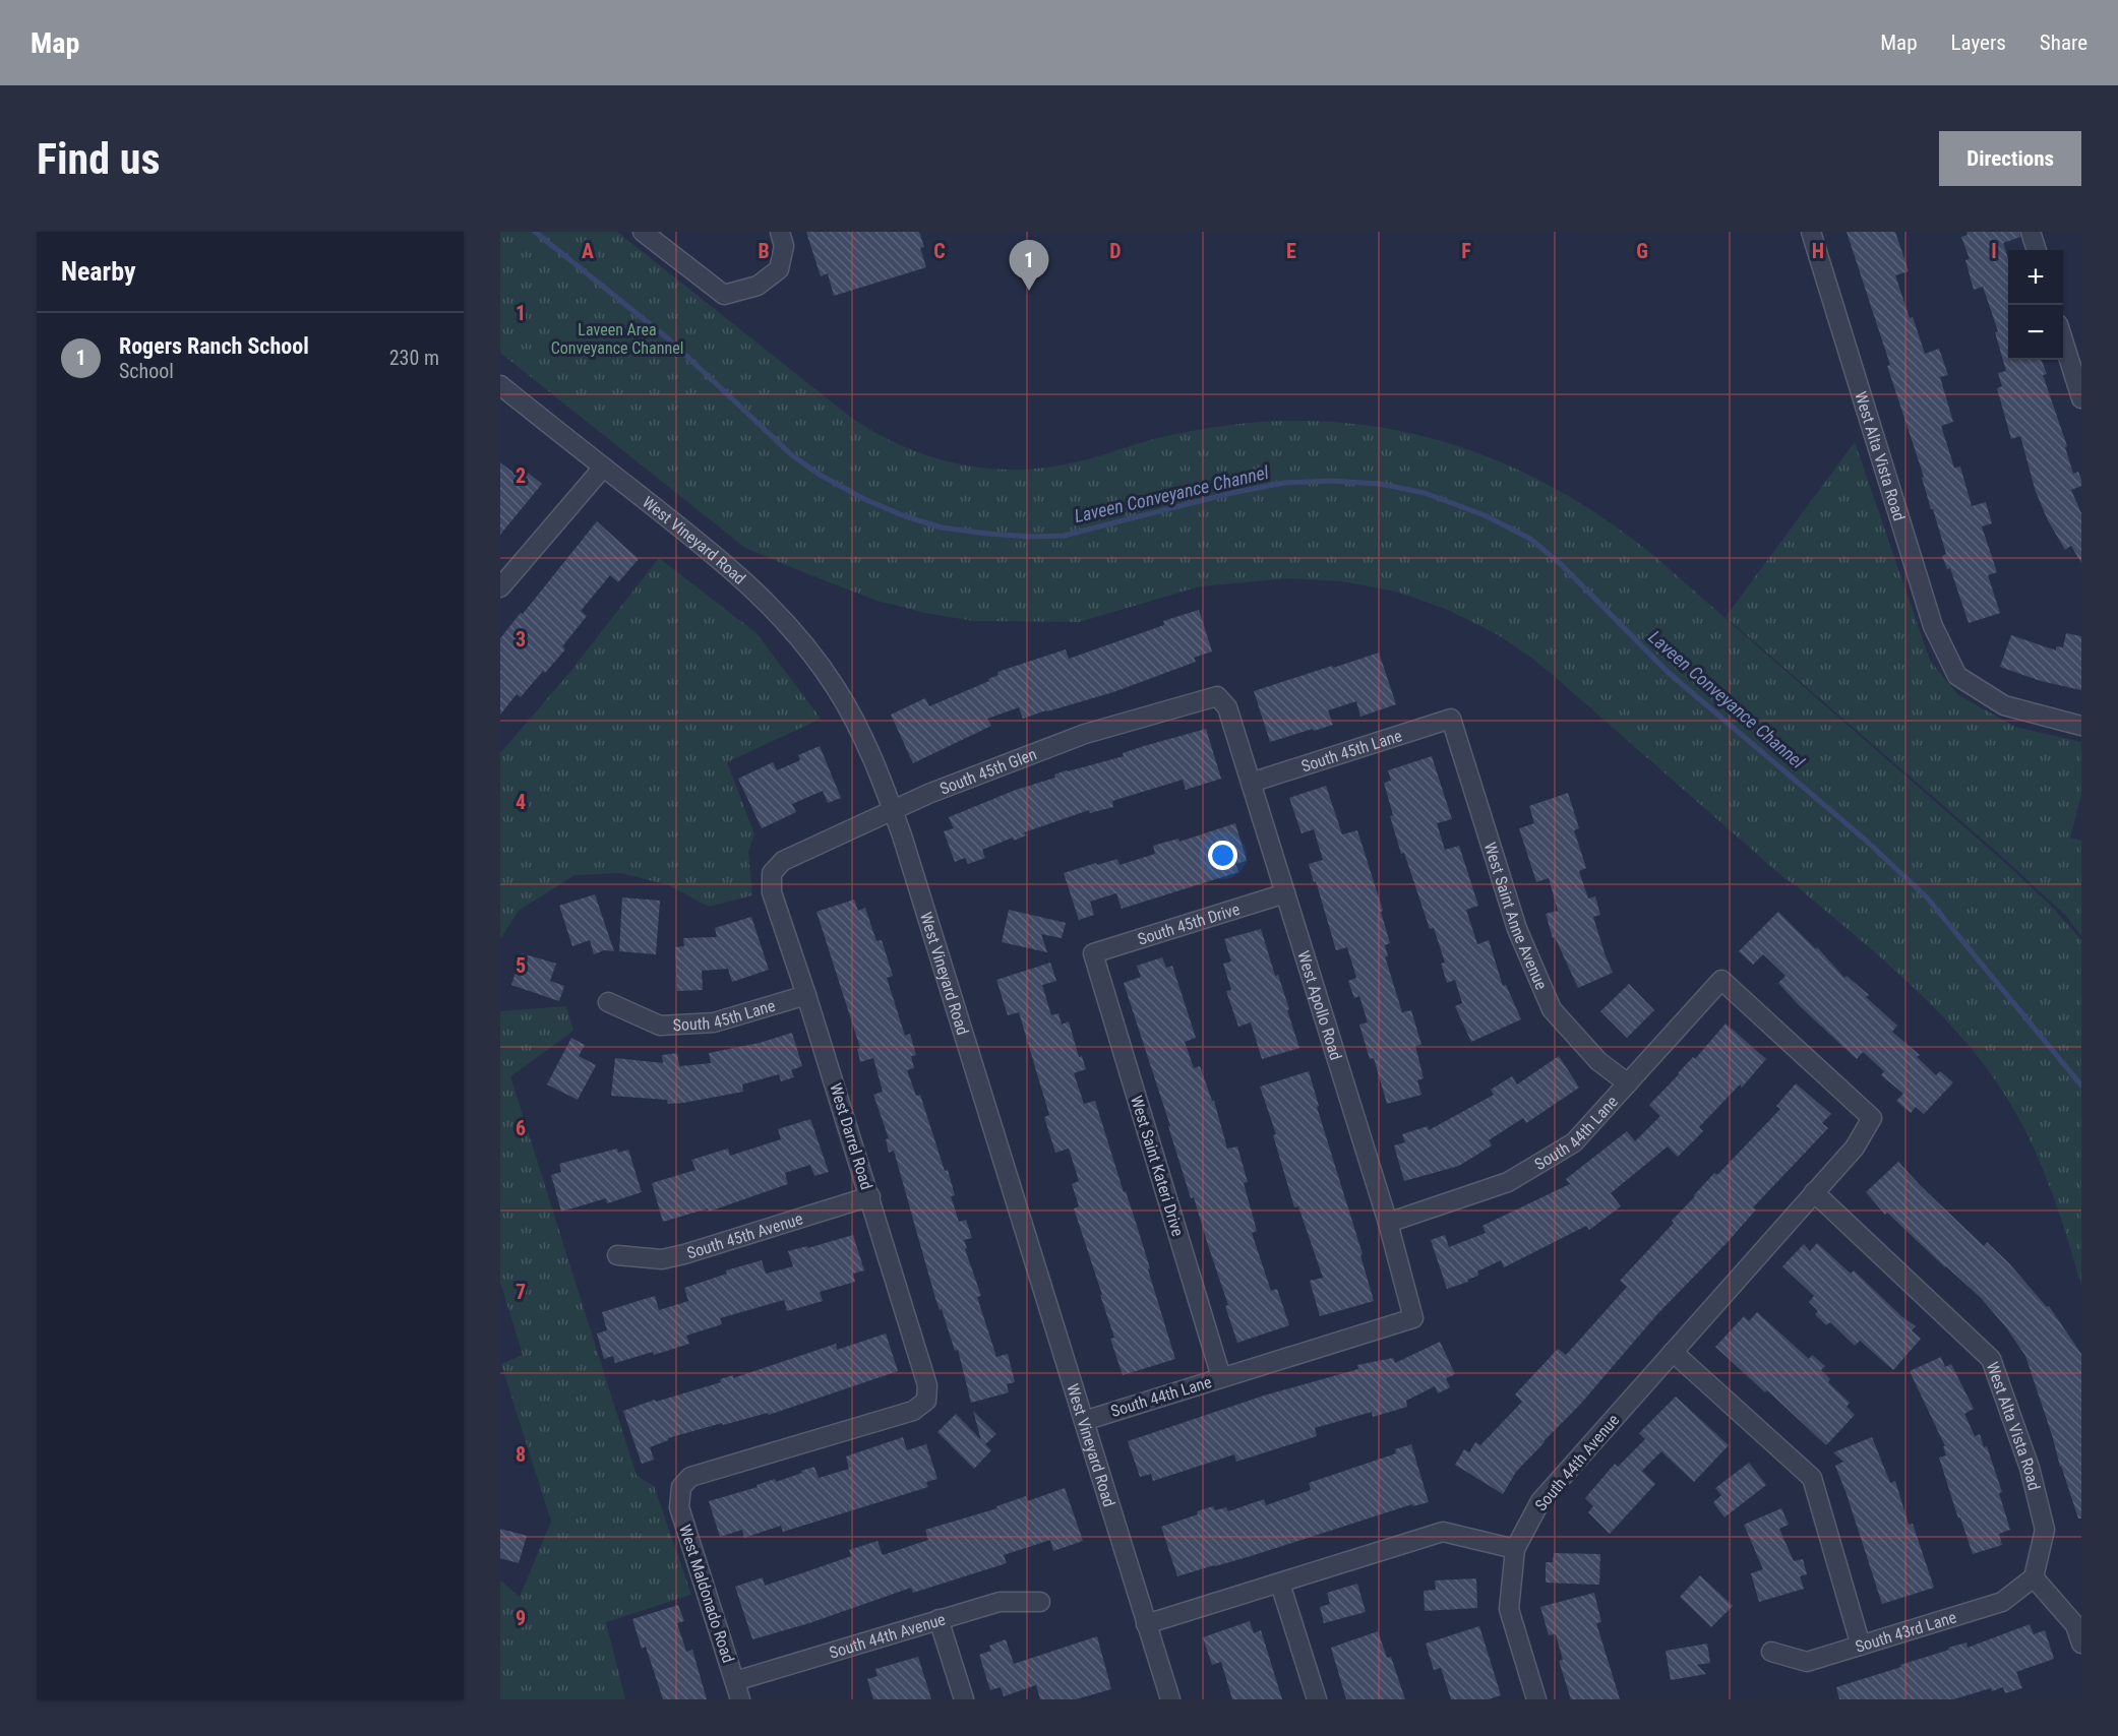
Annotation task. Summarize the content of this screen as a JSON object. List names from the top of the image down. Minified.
{"streets":{"street":["West Alta Vista Road","West Vineyard Road","South 45th Lane","South 45th Glen","West Saint Anne Avenue","South 45th Drive","West Apollo Road","South 44th Lane","West Darrel Road","West Saint Kateri Drive","South 45th Avenue","South 44th Avenue","West Maldonado Road","South 43rd Lane"]},"crossings":[["West Alta Vista Road","South 44th Avenue"],["West Alta Vista Road","South 43rd Lane"],["West Vineyard Road","South 45th Glen"],["West Vineyard Road","South 44th Lane"],["South 45th Lane","West Saint Anne Avenue"],["South 45th Lane","West Apollo Road"],["South 45th Lane","West Darrel Road"],["South 45th Glen","West Apollo Road"],["South 45th Glen","West Darrel Road"],["West Saint Anne Avenue","South 44th Lane"],["South 45th Drive","West Apollo Road"],["South 45th Drive","West Saint Kateri Drive"],["West Apollo Road","South 44th Lane"],["South 44th Lane","West Saint Kateri Drive"],["South 44th Lane","South 44th Avenue"],["West Darrel Road","South 45th Avenue"],["West Darrel Road","West Maldonado Road"],["South 44th Avenue","West Maldonado Road"]],"water":["Laveen Conveyance Channel"],"parks":["Laveen Area Conveyance Channel"],"page":{"header":"Map","nav":["Map","Layers","Share"],"buttons":"Directions","title":"Find us","heading":"Nearby","pins":"1","map_buttons":["+","−"],"list":[{"mark":"1","name":"Rogers Ranch School","note":"School","value":"230 m"}]},"grid":{"columns":["A","B","C","D","E","F","G","H","I"],"rows":["1","2","3","4","5","6","7","8","9"]}}
